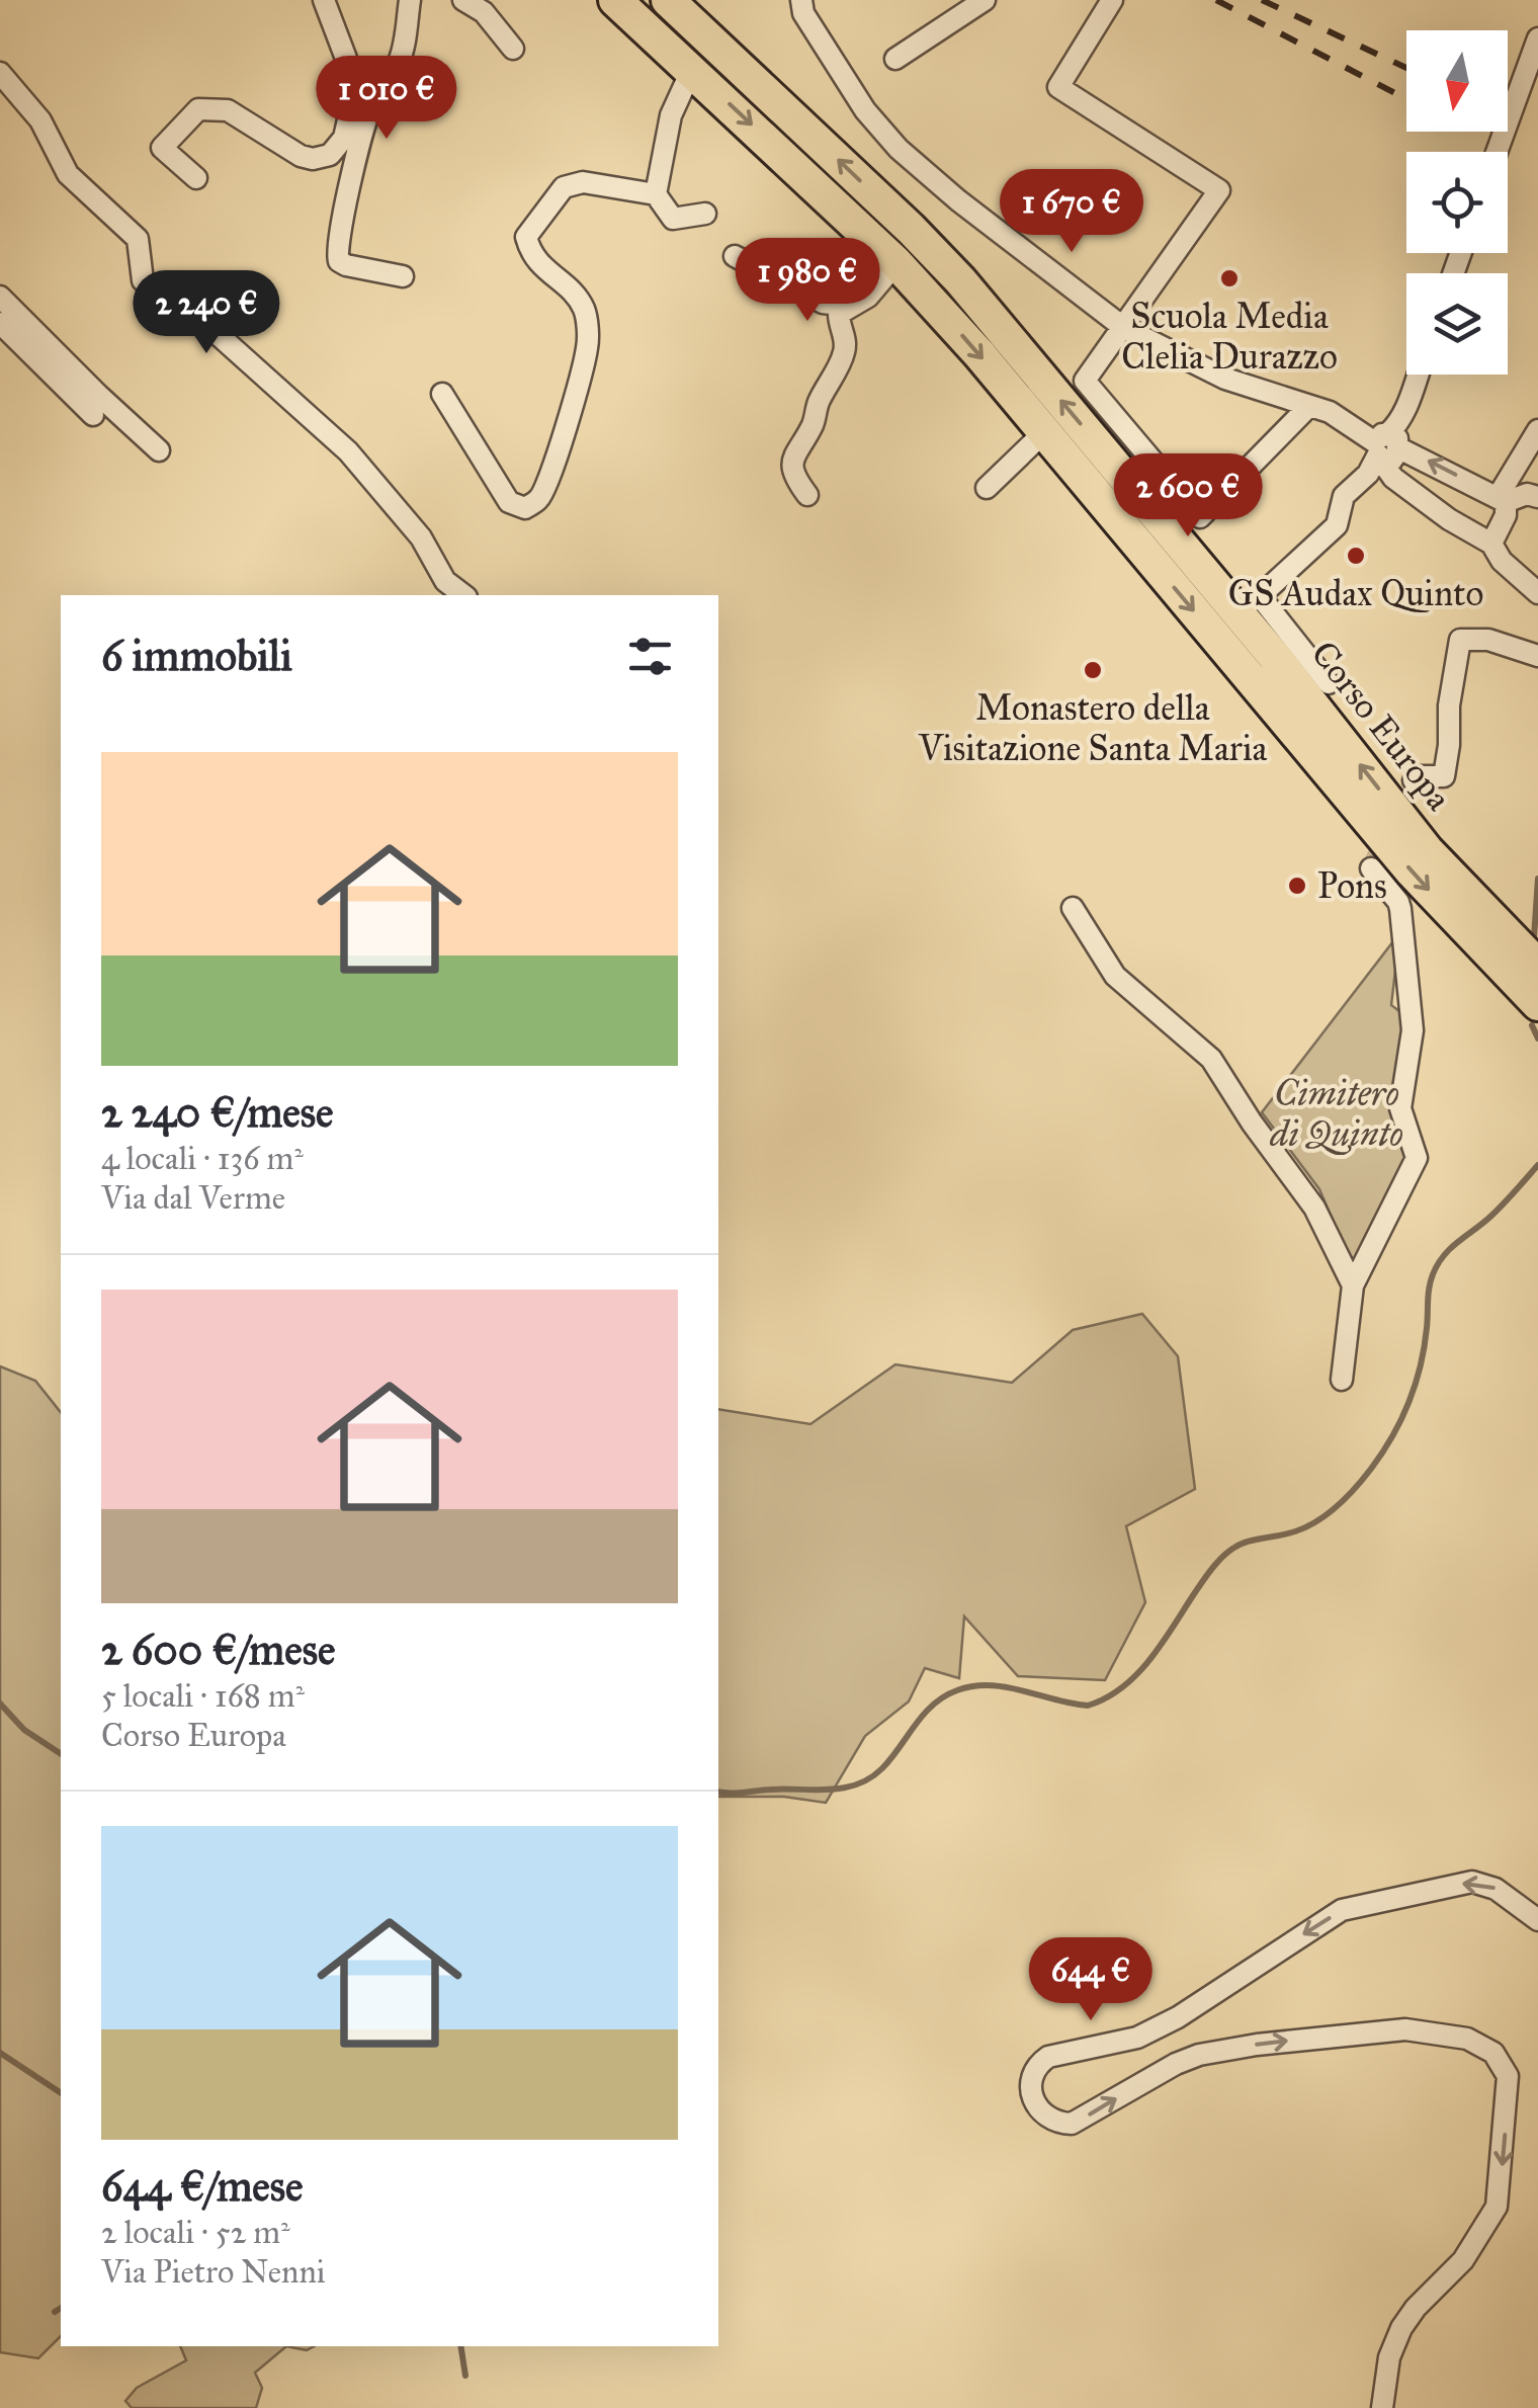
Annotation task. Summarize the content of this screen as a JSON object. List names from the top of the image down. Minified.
{"streets":{"main road":["Corso Europa"]},"parks":["Cimitero di Quinto"],"places":["Scuola Media Clelia Durazzo","GS Audax Quinto","Monastero della Visitazione Santa Maria","Pons"],"north":"bottom","page":{"price":["1 010 €","1 670 €","1 980 €","2 240 €","2 600 €","644 €"],"heading":"6 immobili","list":[{"name":"2 240 €/mese","note":"4 locali · 136 m² · Via dal Verme"},{"name":"2 600 €/mese","note":"5 locali · 168 m² · Corso Europa"},{"name":"644 €/mese","note":"2 locali · 52 m² · Via Pietro Nenni"}]}}
